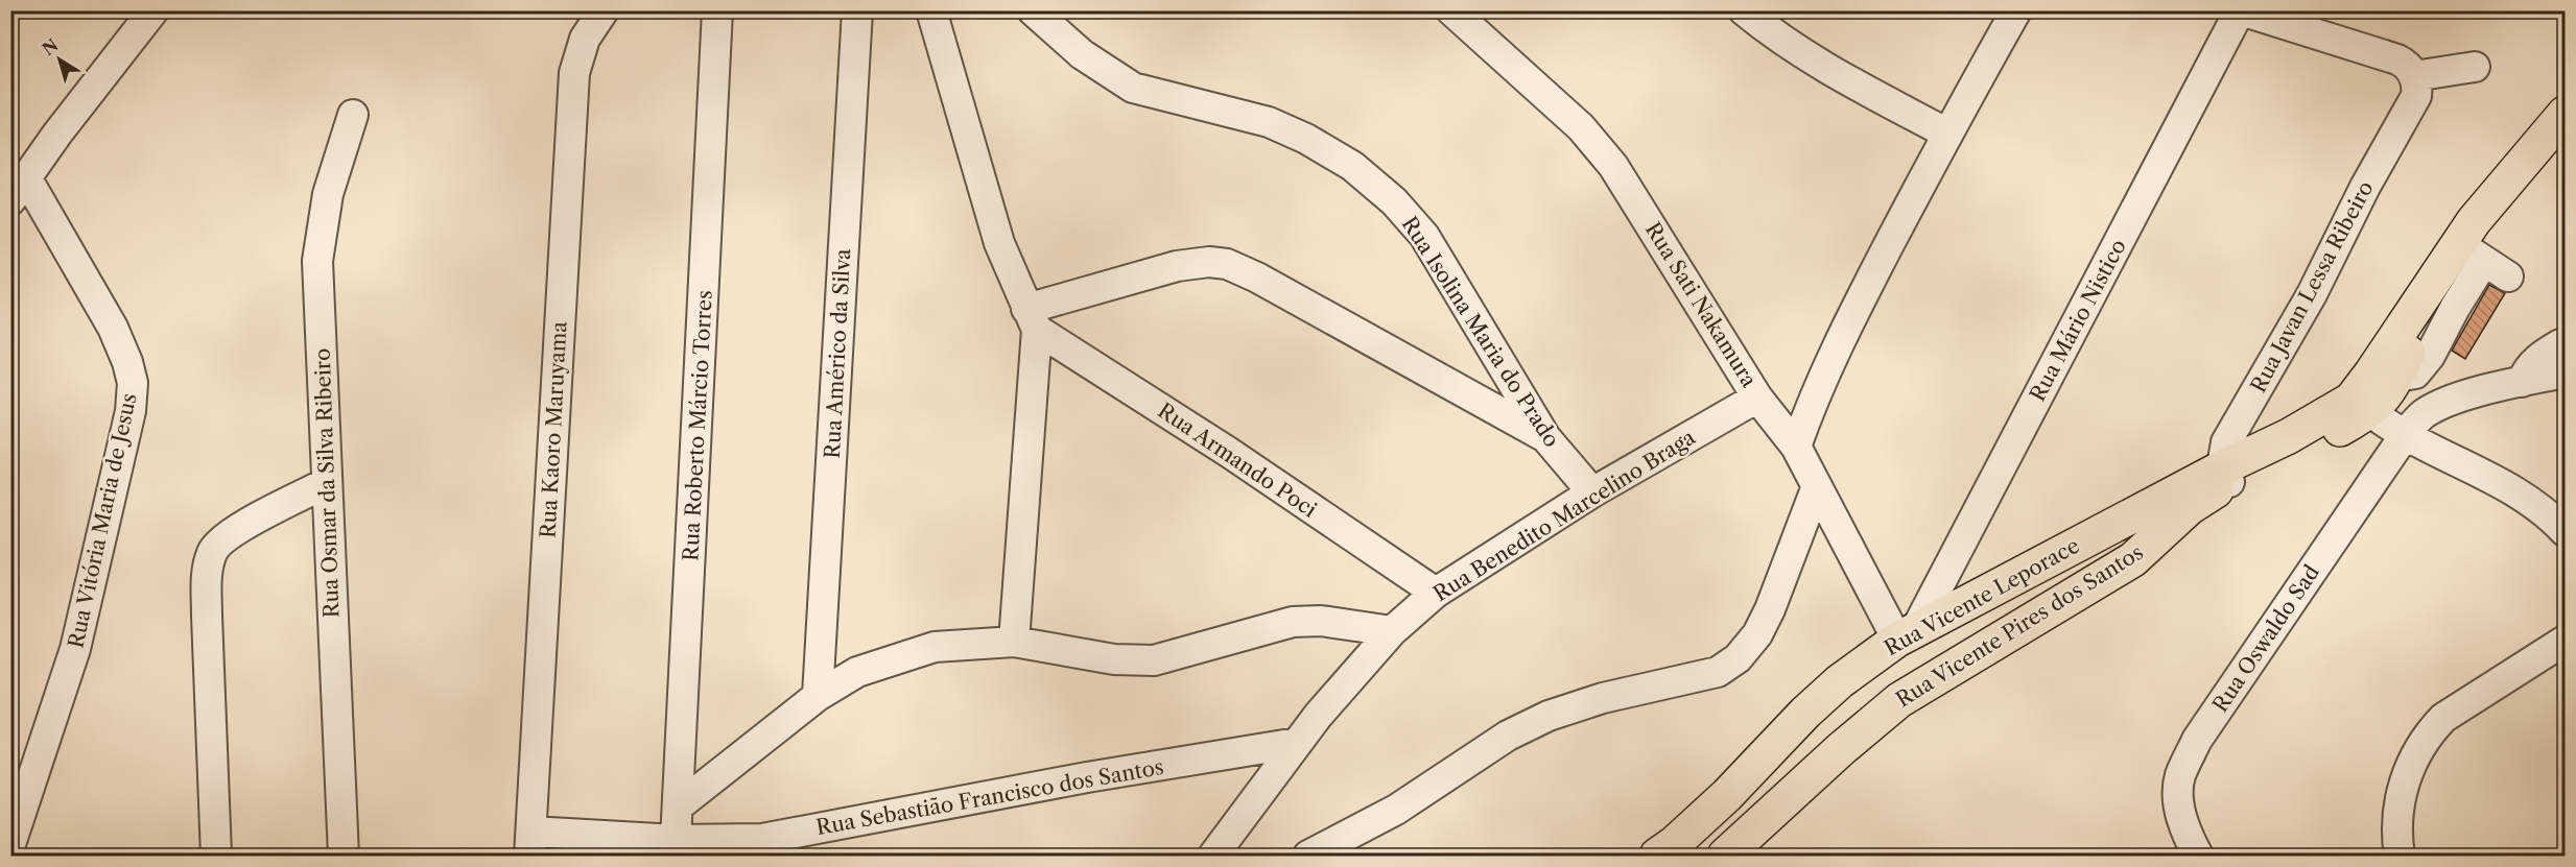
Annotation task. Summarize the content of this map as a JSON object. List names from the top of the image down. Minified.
{"streets":{"main road":["Rua Vicente Leporace","Rua Vicente Pires dos Santos"],"street":["Rua Javan Lessa Ribeiro","Rua Sati Nakamura","Rua Mário Nistico","Rua Isolina Maria do Prado","Rua Américo da Silva","Rua Roberto Márcio Torres","Rua Kaoro Maruyama","Rua Armando Poci","Rua Osmar da Silva Ribeiro","Rua Benedito Marcelino Braga","Rua Vitória Maria de Jesus","Rua Oswaldo Sad","Rua Sebastião Francisco dos Santos"]},"crossings":[["Rua Javan Lessa Ribeiro","Rua Vicente Leporace"],["Rua Javan Lessa Ribeiro","Rua Vicente Pires dos Santos"],["Rua Sati Nakamura","Rua Mário Nistico"],["Rua Sati Nakamura","Rua Benedito Marcelino Braga"],["Rua Sati Nakamura","Rua Vicente Leporace"],["Rua Mário Nistico","Rua Vicente Leporace"],["Rua Isolina Maria do Prado","Rua Benedito Marcelino Braga"],["Rua Roberto Márcio Torres","Rua Sebastião Francisco dos Santos"],["Rua Kaoro Maruyama","Rua Sebastião Francisco dos Santos"],["Rua Armando Poci","Rua Benedito Marcelino Braga"],["Rua Benedito Marcelino Braga","Rua Sebastião Francisco dos Santos"],["Rua Vicente Leporace","Rua Vicente Pires dos Santos"]],"north":"top left"}
